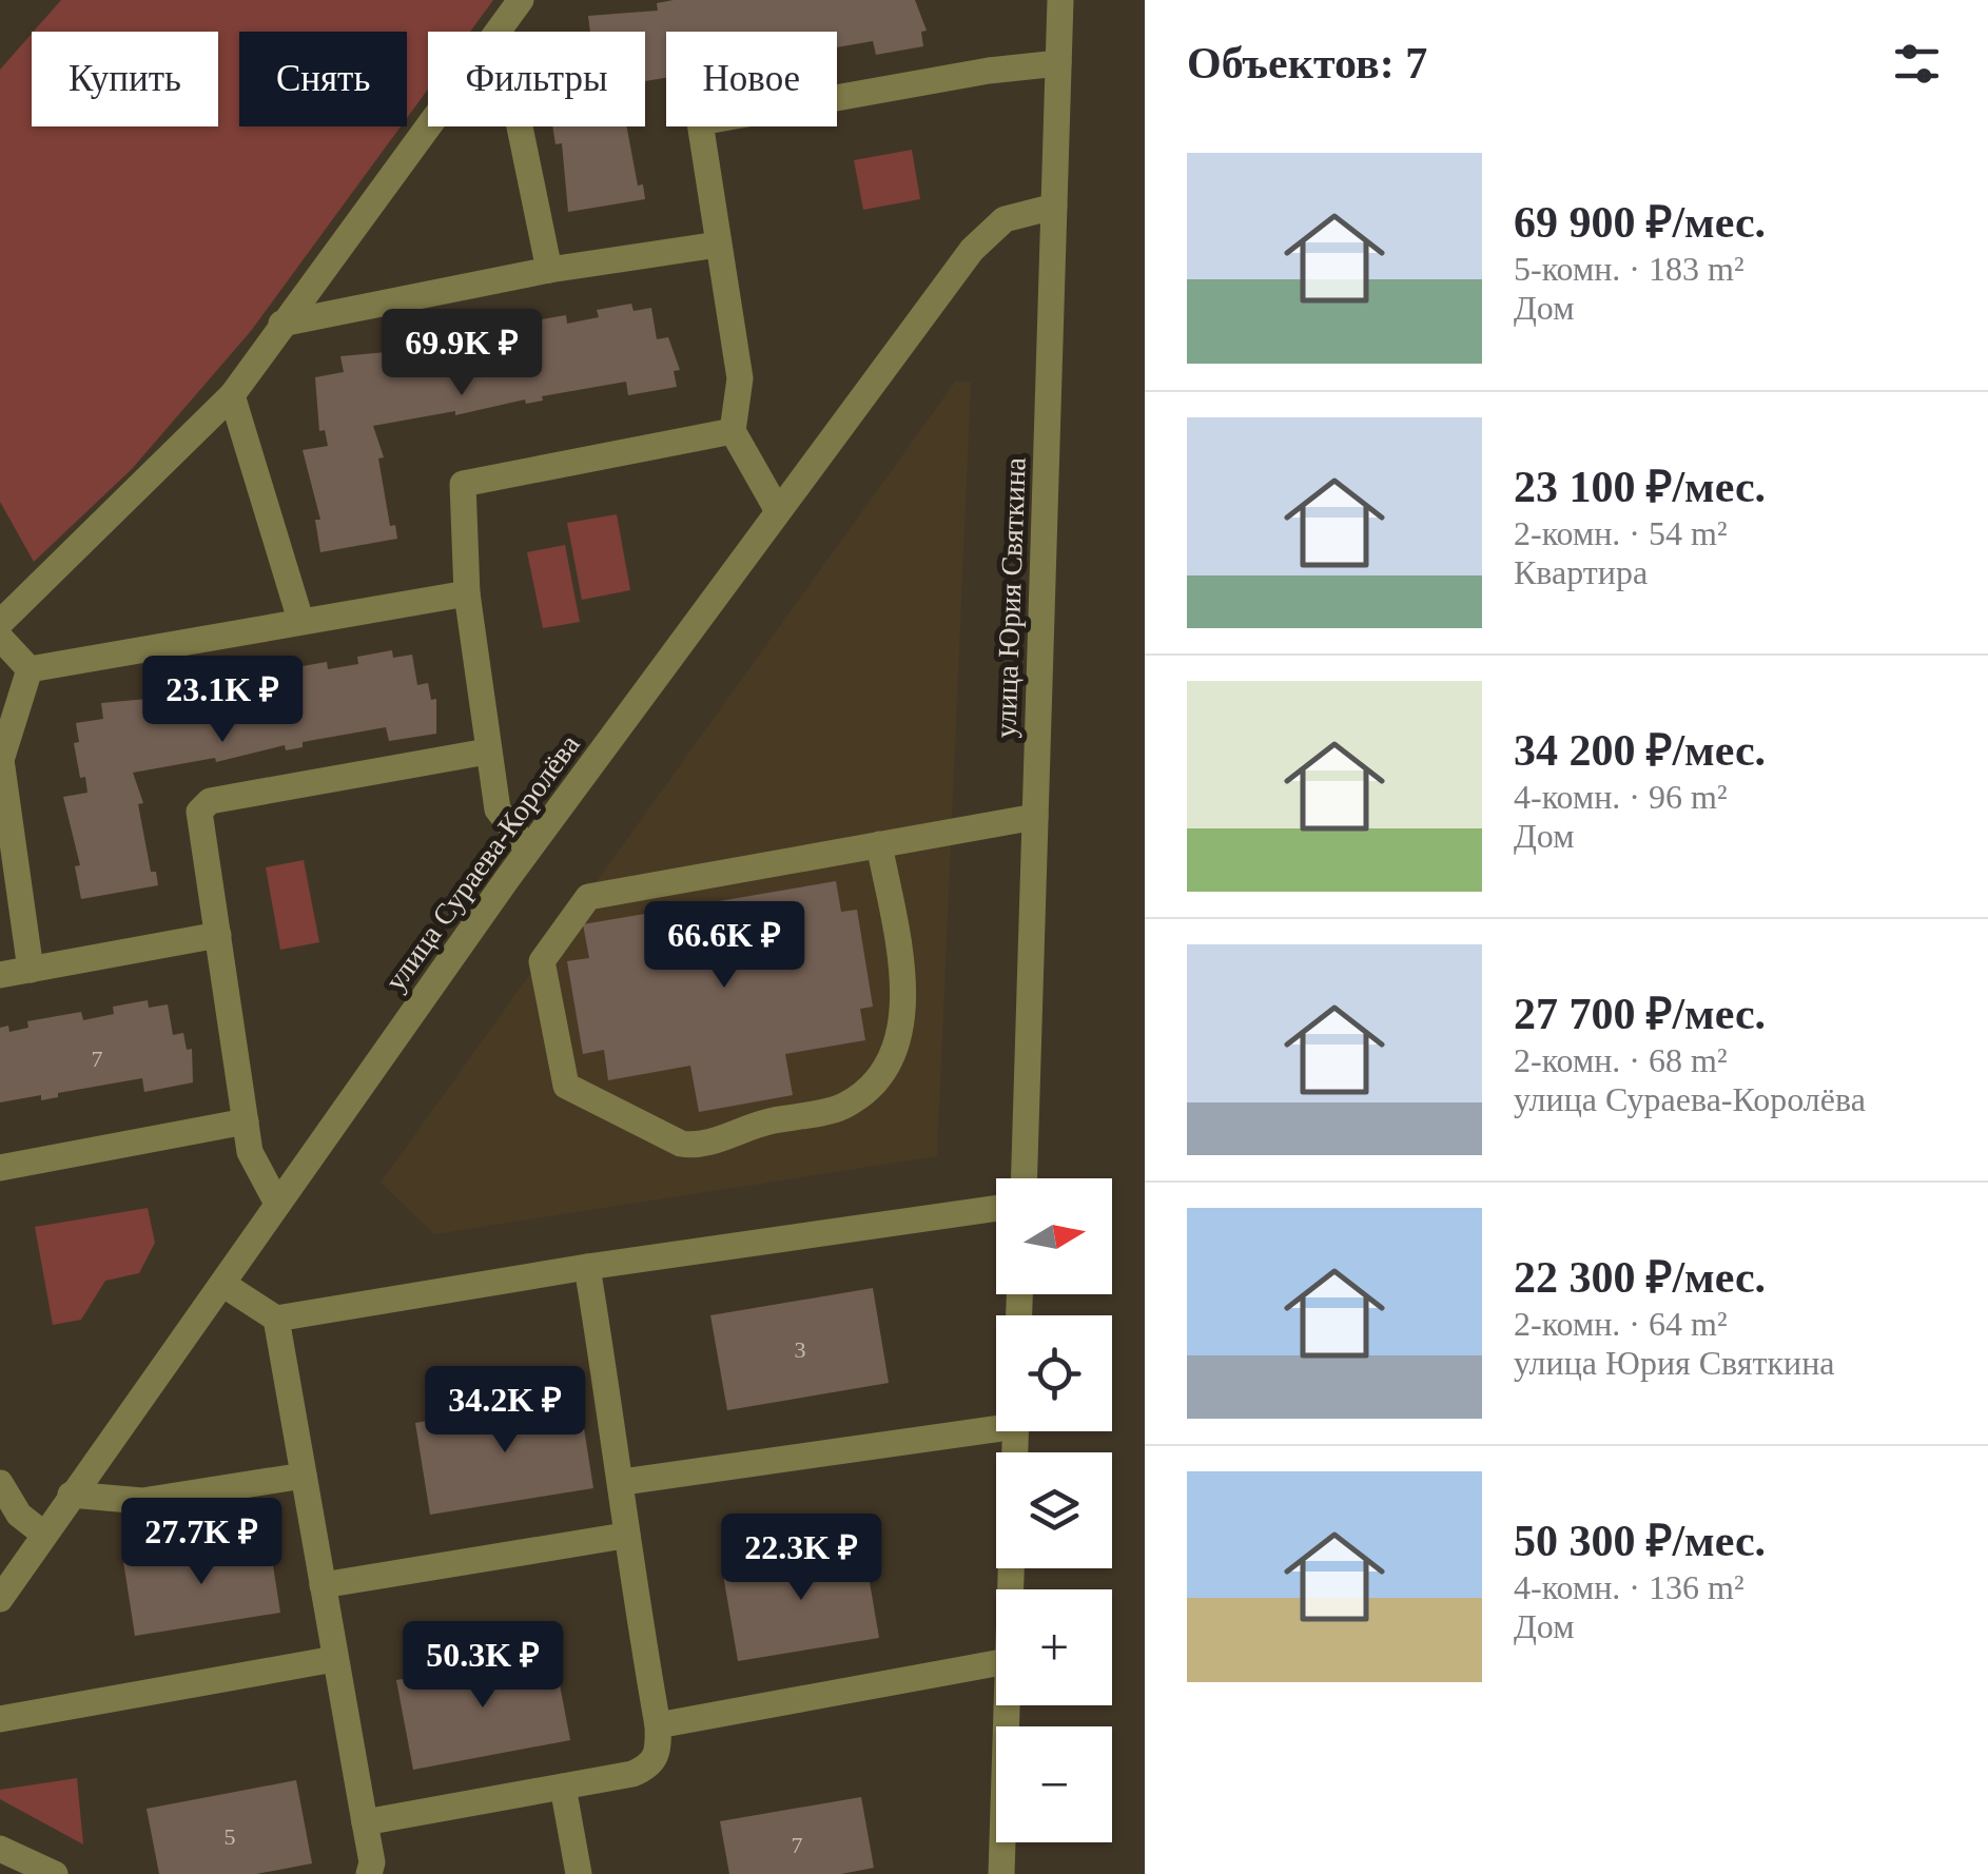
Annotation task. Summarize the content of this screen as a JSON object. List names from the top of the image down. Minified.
{"streets":{"street":["улица Юрия Святкина","улица Сураева-Королёва"]},"crossings":[["улица Юрия Святкина","улица Сураева-Королёва"]],"house_numbers":["7","3","5","7"],"north":"right","page":{"heading":"Объектов: 7","chip":["Купить","Снять","Фильтры","Новое"],"list":[{"name":"69 900 ₽/мес.","note":"5-комн. · 183 m² · Дом"},{"name":"23 100 ₽/мес.","note":"2-комн. · 54 m² · Квартира"},{"name":"34 200 ₽/мес.","note":"4-комн. · 96 m² · Дом"},{"name":"27 700 ₽/мес.","note":"2-комн. · 68 m² · улица Сураева-Королёва"},{"name":"22 300 ₽/мес.","note":"2-комн. · 64 m² · улица Юрия Святкина"},{"name":"50 300 ₽/мес.","note":"4-комн. · 136 m² · Дом"}],"price":["69.9K ₽","23.1K ₽","66.6K ₽","34.2K ₽","27.7K ₽","22.3K ₽","50.3K ₽"],"map_buttons":["+","−"]}}
